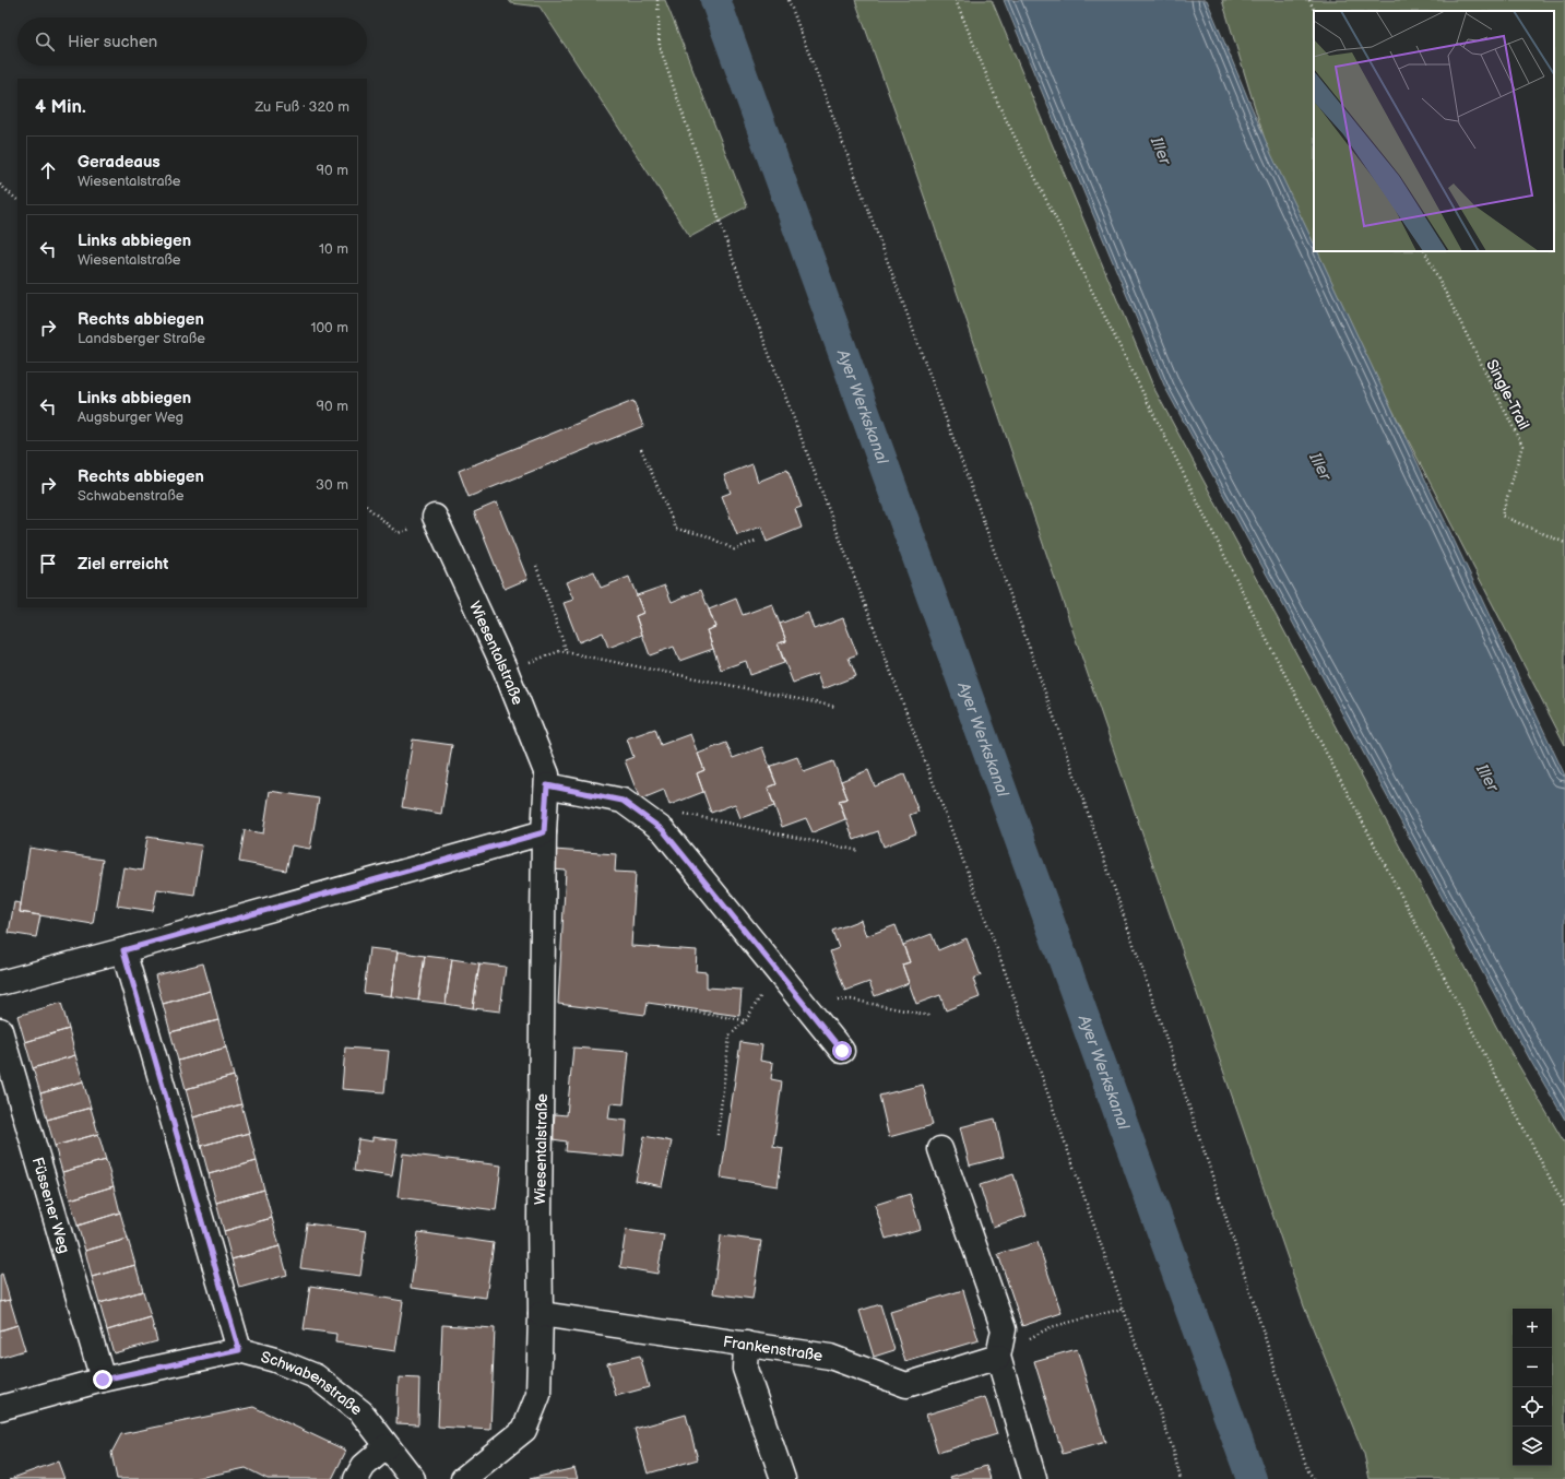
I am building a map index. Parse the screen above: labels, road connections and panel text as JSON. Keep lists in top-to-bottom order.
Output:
{
  "streets": {
    "street": [
      "Wiesentalstraße",
      "Füssener Weg",
      "Frankenstraße",
      "Schwabenstraße"
    ],
    "path": ["Single-Trail"]
  },
  "crossings": [
    ["Wiesentalstraße", "Frankenstraße"],
    ["Füssener Weg", "Schwabenstraße"]
  ],
  "water": ["Iller", "Ayer Werkskanal"],
  "page": {
    "search": "Hier suchen",
    "heading": ["4 Min.", "Zu Fuß · 320 m"],
    "list": [
      ["Geradeaus", "Wiesentalstraße", "90 m"],
      ["Links abbiegen", "Wiesentalstraße", "10 m"],
      ["Rechts abbiegen", "Landsberger Straße", "100 m"],
      ["Links abbiegen", "Augsburger Weg", "90 m"],
      ["Rechts abbiegen", "Schwabenstraße", "30 m"],
      "Ziel erreicht"
    ],
    "map_buttons": ["+", "−"]
  }
}
